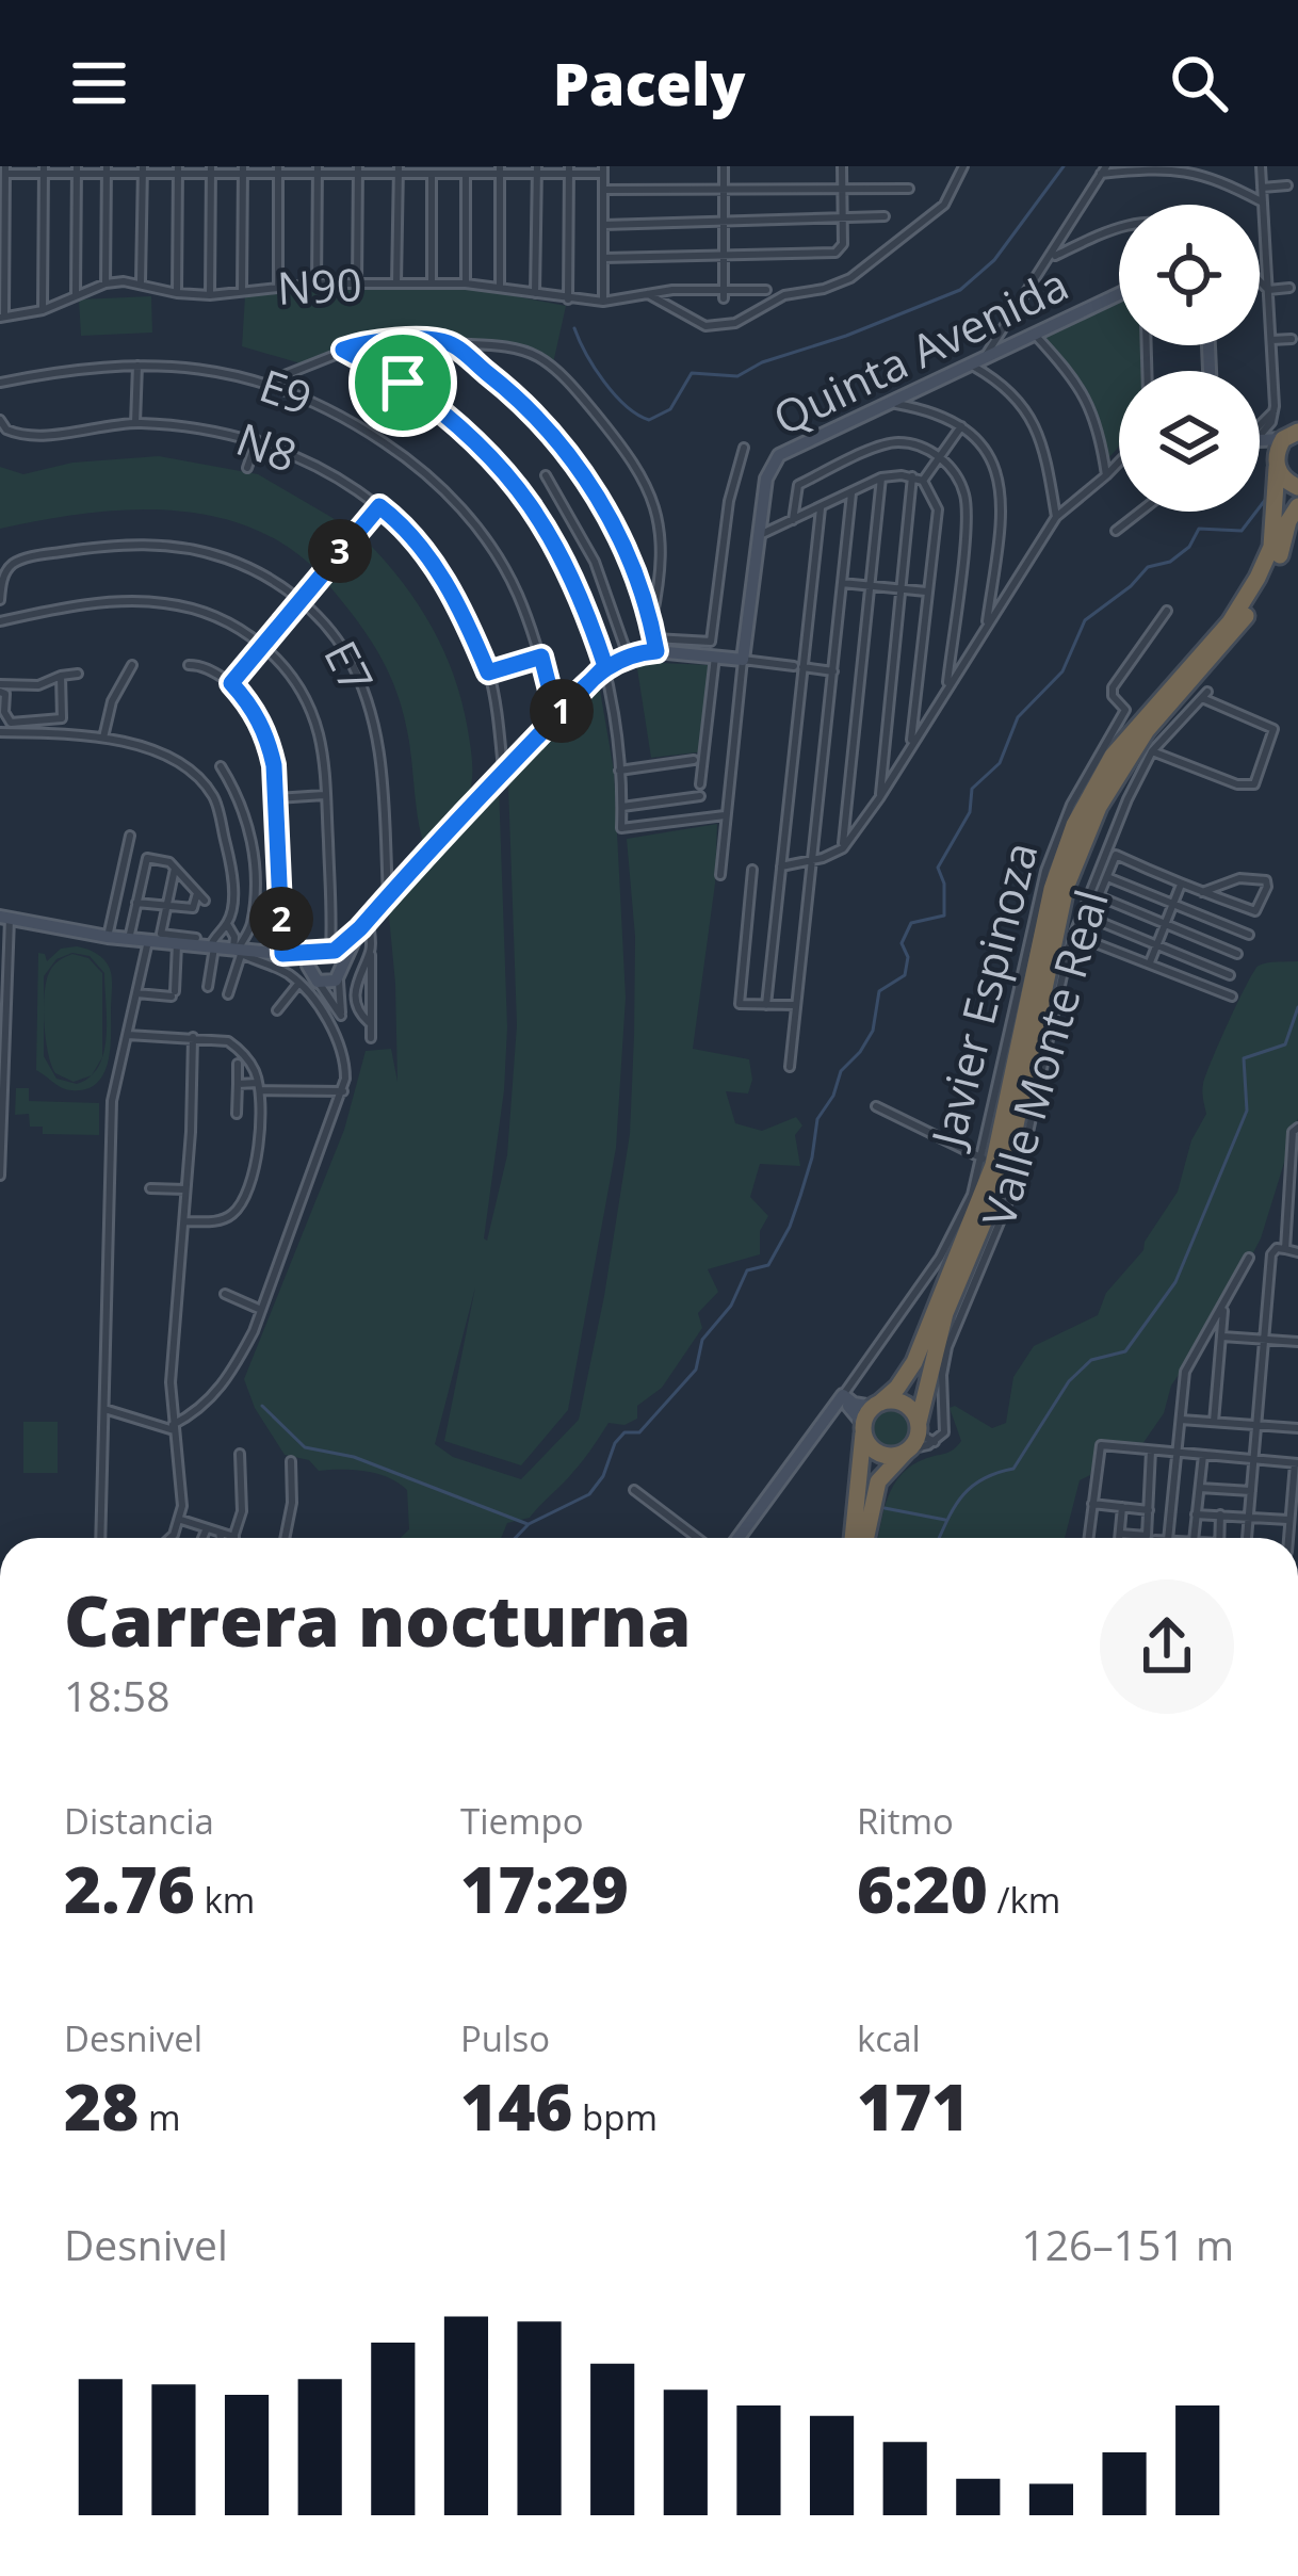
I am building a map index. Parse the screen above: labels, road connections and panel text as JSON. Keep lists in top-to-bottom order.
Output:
{
  "streets": {
    "street": [
      "N90",
      "Quinta Avenida",
      "E9",
      "N8",
      "E7",
      "Javier Espinoza",
      "Valle Monte Real"
    ]
  },
  "page": {
    "header": "Pacely",
    "pins": ["3", "1", "2"],
    "heading": ["Carrera nocturna", "18:58"],
    "stats": [
      ["Distancia", "2.76 km"],
      ["Tiempo", "17:29"],
      ["Ritmo", "6:20 /km"],
      ["Desnivel", "28 m"],
      ["Pulso", "146 bpm"],
      ["kcal", "171"]
    ],
    "chart": ["Desnivel", "126–151 m"]
  }
}
